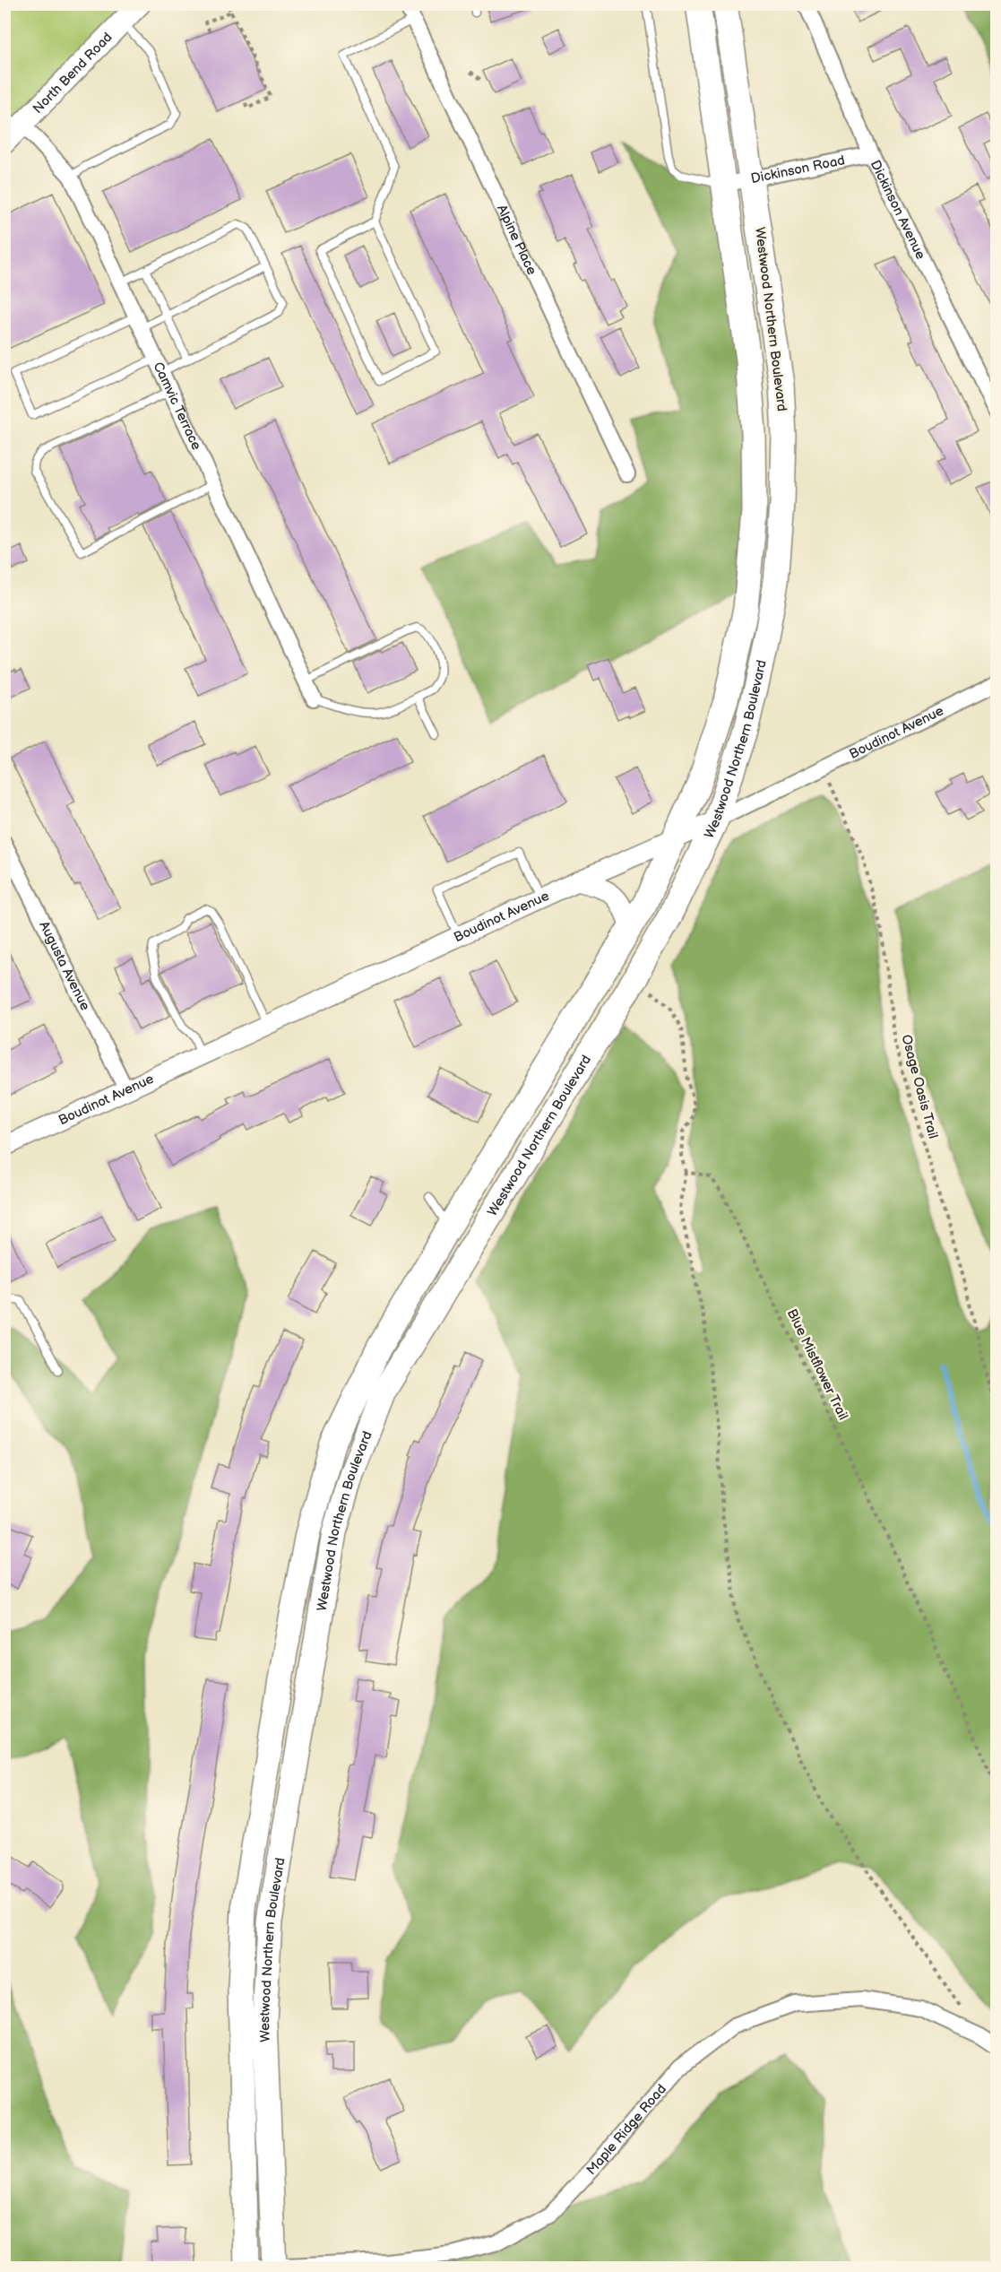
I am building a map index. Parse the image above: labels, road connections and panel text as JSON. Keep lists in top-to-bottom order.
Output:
{
  "streets": {
    "main road": ["North Bend Road", "Westwood Northern Boulevard"],
    "street": [
      "Dickinson Road",
      "Dickinson Avenue",
      "Alpine Place",
      "Camvic Terrace",
      "Boudinot Avenue",
      "Augusta Avenue",
      "Maple Ridge Road"
    ],
    "path": ["Osage Oasis Trail", "Blue Mistflower Trail"]
  },
  "crossings": [
    ["North Bend Road", "Camvic Terrace"],
    ["Dickinson Road", "Dickinson Avenue"],
    ["Dickinson Road", "Westwood Northern Boulevard"],
    ["Westwood Northern Boulevard", "Boudinot Avenue"],
    ["Westwood Northern Boulevard", "Maple Ridge Road"],
    ["Boudinot Avenue", "Augusta Avenue"],
    ["Boudinot Avenue", "Osage Oasis Trail"]
  ]
}
